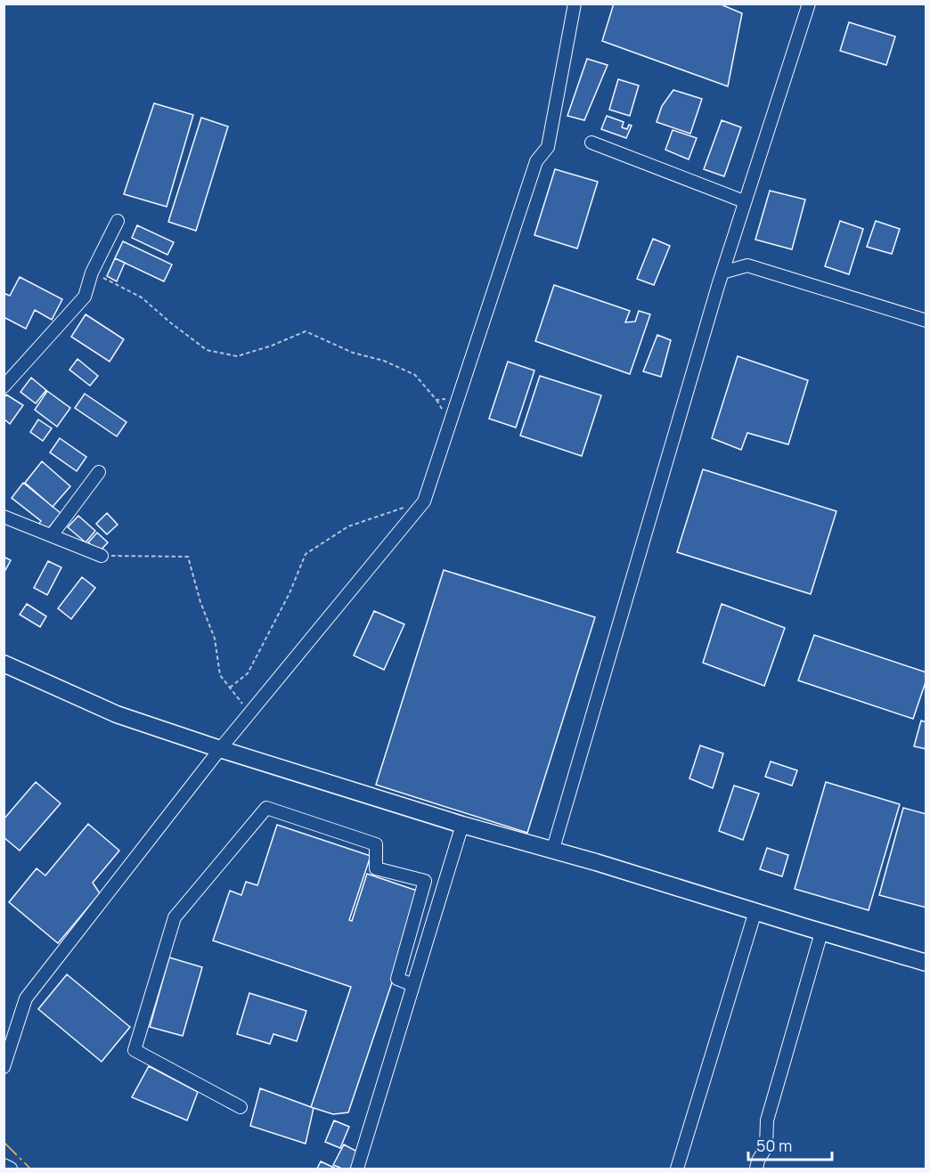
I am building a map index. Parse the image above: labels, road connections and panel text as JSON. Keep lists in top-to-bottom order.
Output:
{
  "scale_bar": "50 m"
}
